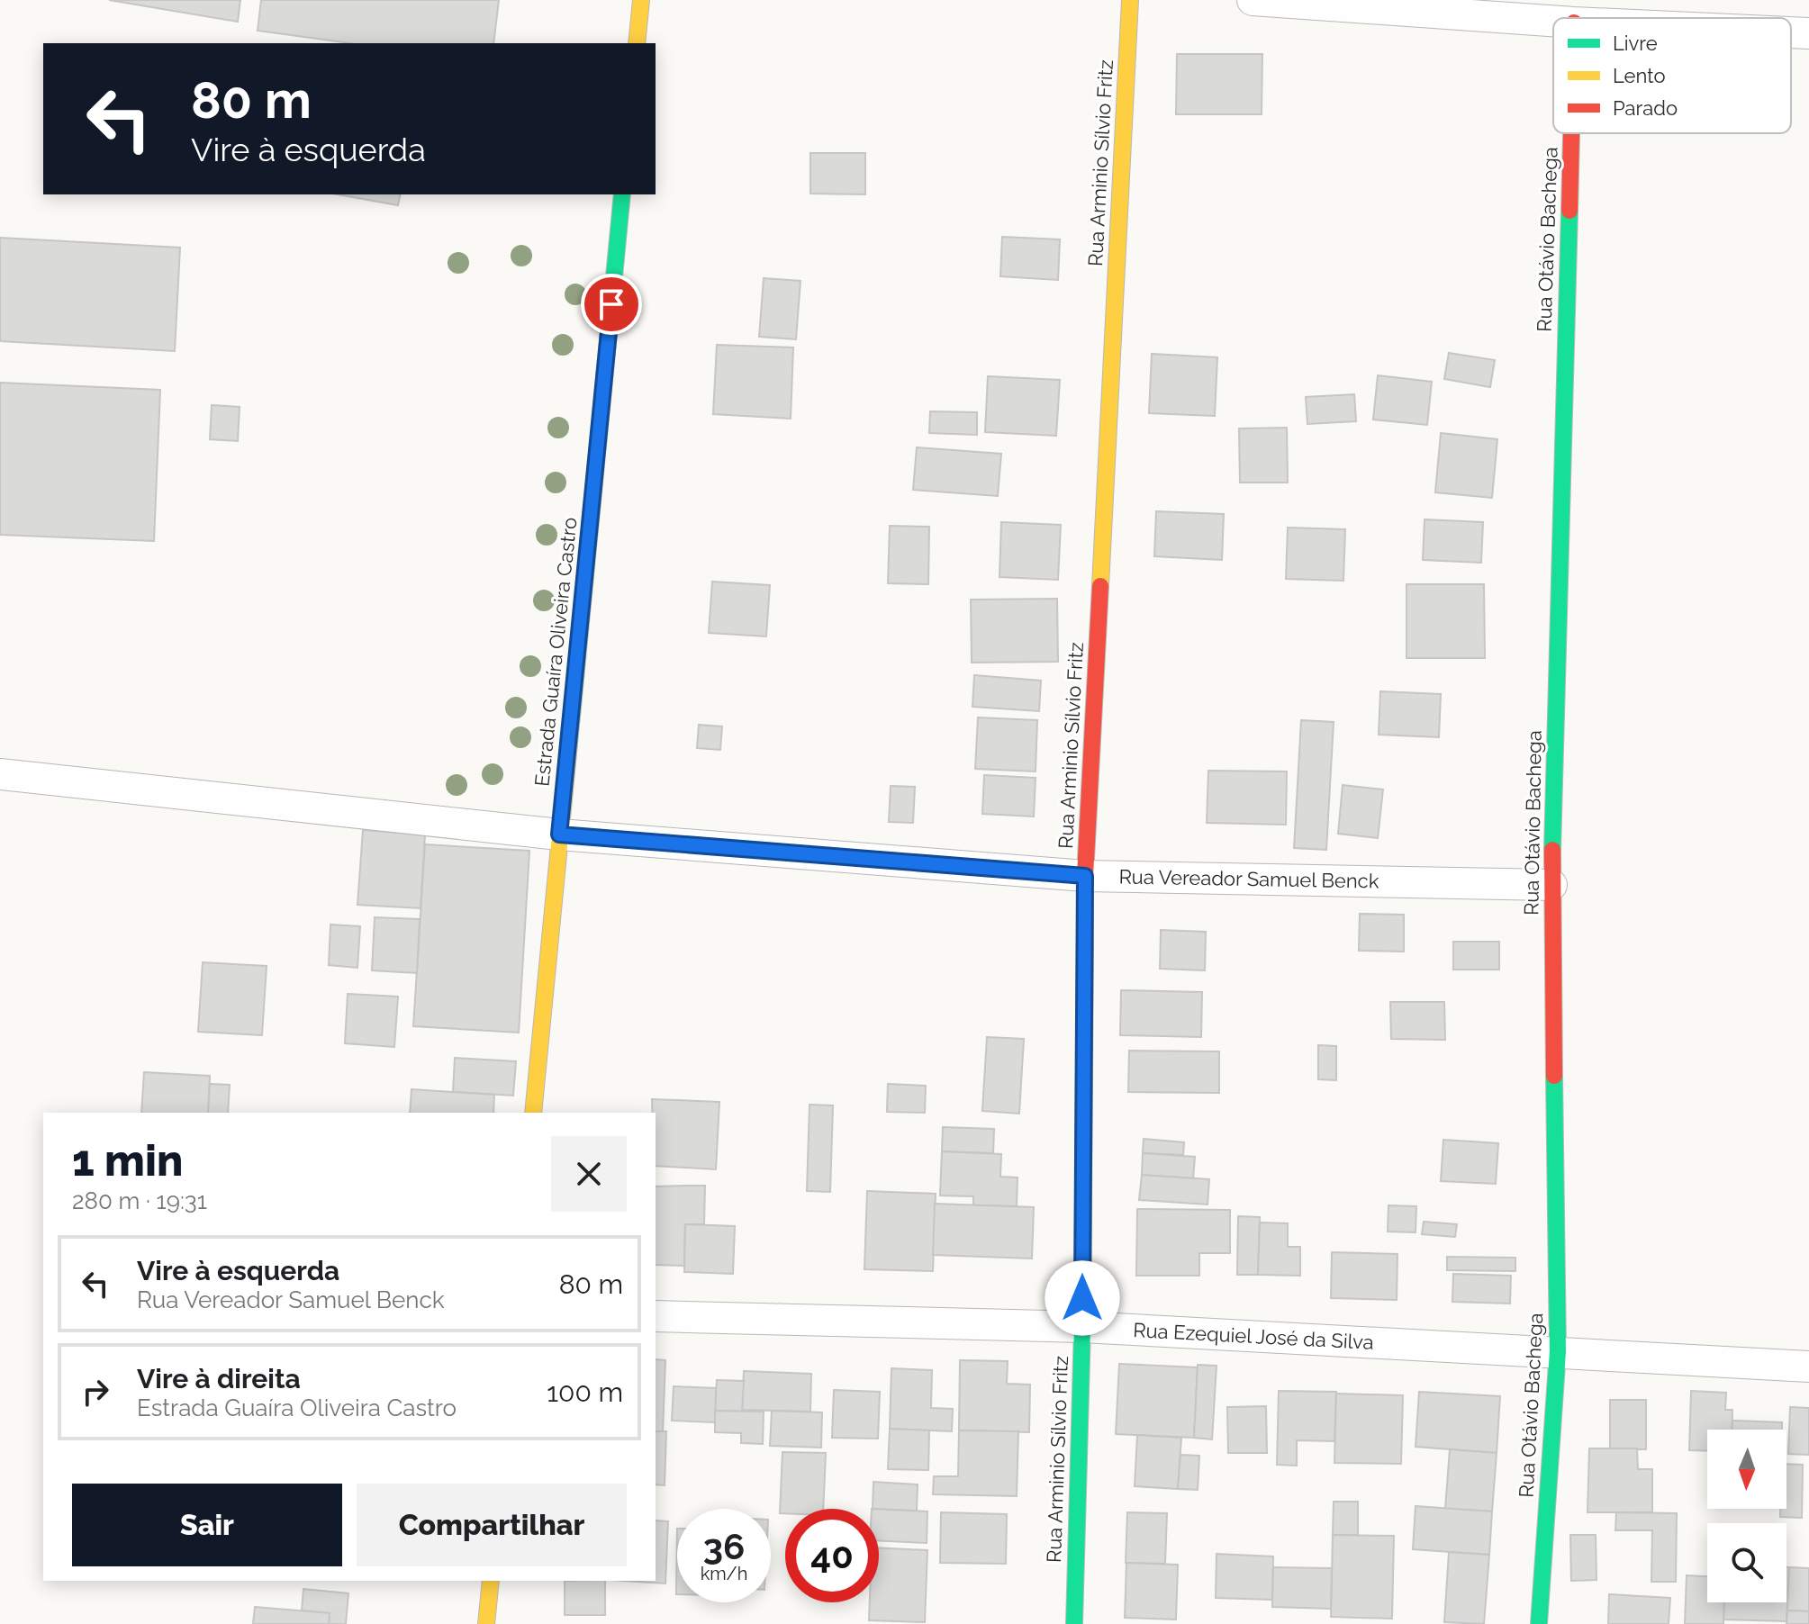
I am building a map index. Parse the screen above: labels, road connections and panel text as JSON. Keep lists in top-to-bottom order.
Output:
{
  "streets": {
    "street": [
      "Rua Arminio Sílvio Fritz",
      "Rua Otávio Bachega",
      "Estrada Guaíra Oliveira Castro",
      "Rua Vereador Samuel Benck",
      "Rua Ezequiel José da Silva"
    ]
  },
  "crossings": [
    ["Rua Arminio Sílvio Fritz", "Rua Vereador Samuel Benck"],
    ["Rua Arminio Sílvio Fritz", "Rua Ezequiel José da Silva"],
    ["Rua Otávio Bachega", "Rua Vereador Samuel Benck"],
    ["Rua Otávio Bachega", "Rua Ezequiel José da Silva"],
    ["Estrada Guaíra Oliveira Castro", "Rua Vereador Samuel Benck"]
  ],
  "legend": ["Livre", "Lento", "Parado"],
  "north": "bottom",
  "page": {
    "turn": ["80 m", "Vire à esquerda"],
    "heading": ["1 min", "280 m · 19:31"],
    "list": [
      {
        "name": "Vire à esquerda",
        "note": "Rua Vereador Samuel Benck",
        "value": "80 m"
      },
      {
        "name": "Vire à direita",
        "note": "Estrada Guaíra Oliveira Castro",
        "value": "100 m"
      }
    ],
    "buttons": ["Sair", "Compartilhar"],
    "speed": "36 km/h",
    "limit": "40"
  }
}
